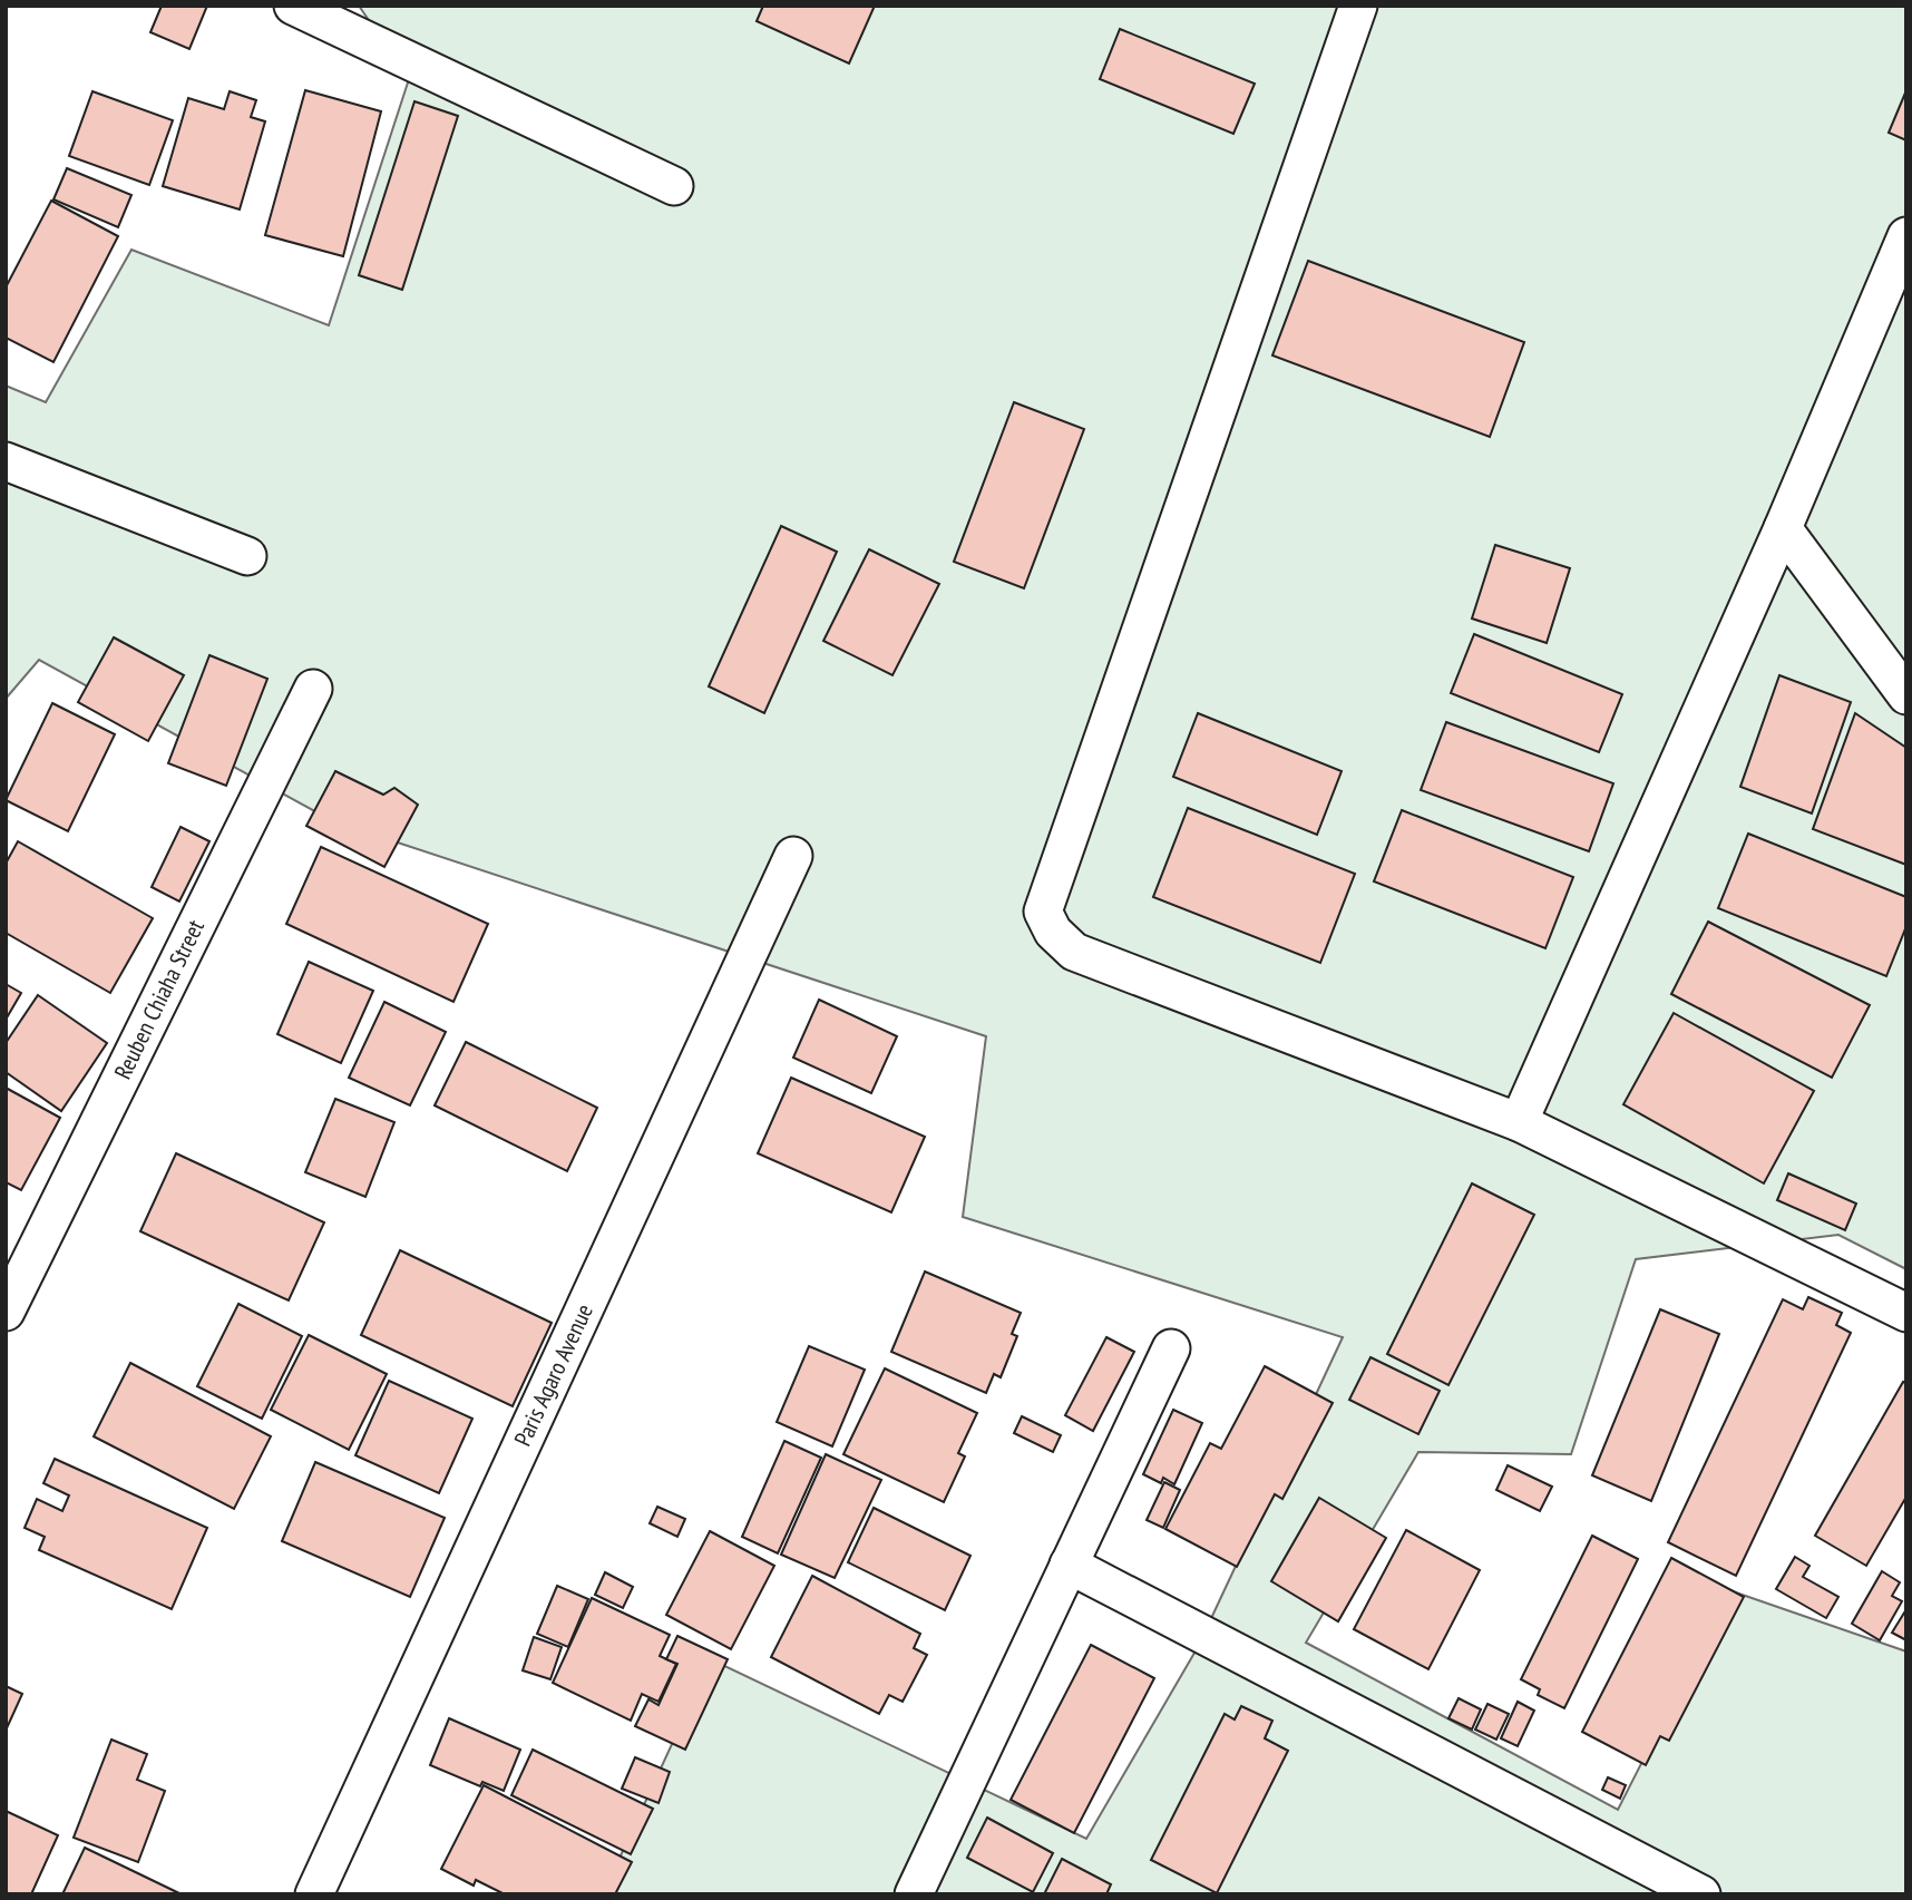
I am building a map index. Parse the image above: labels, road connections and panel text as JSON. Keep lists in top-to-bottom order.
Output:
{
  "streets": {
    "street": ["Reuben Chiaha Street", "Paris Agaro Avenue"]
  }
}
